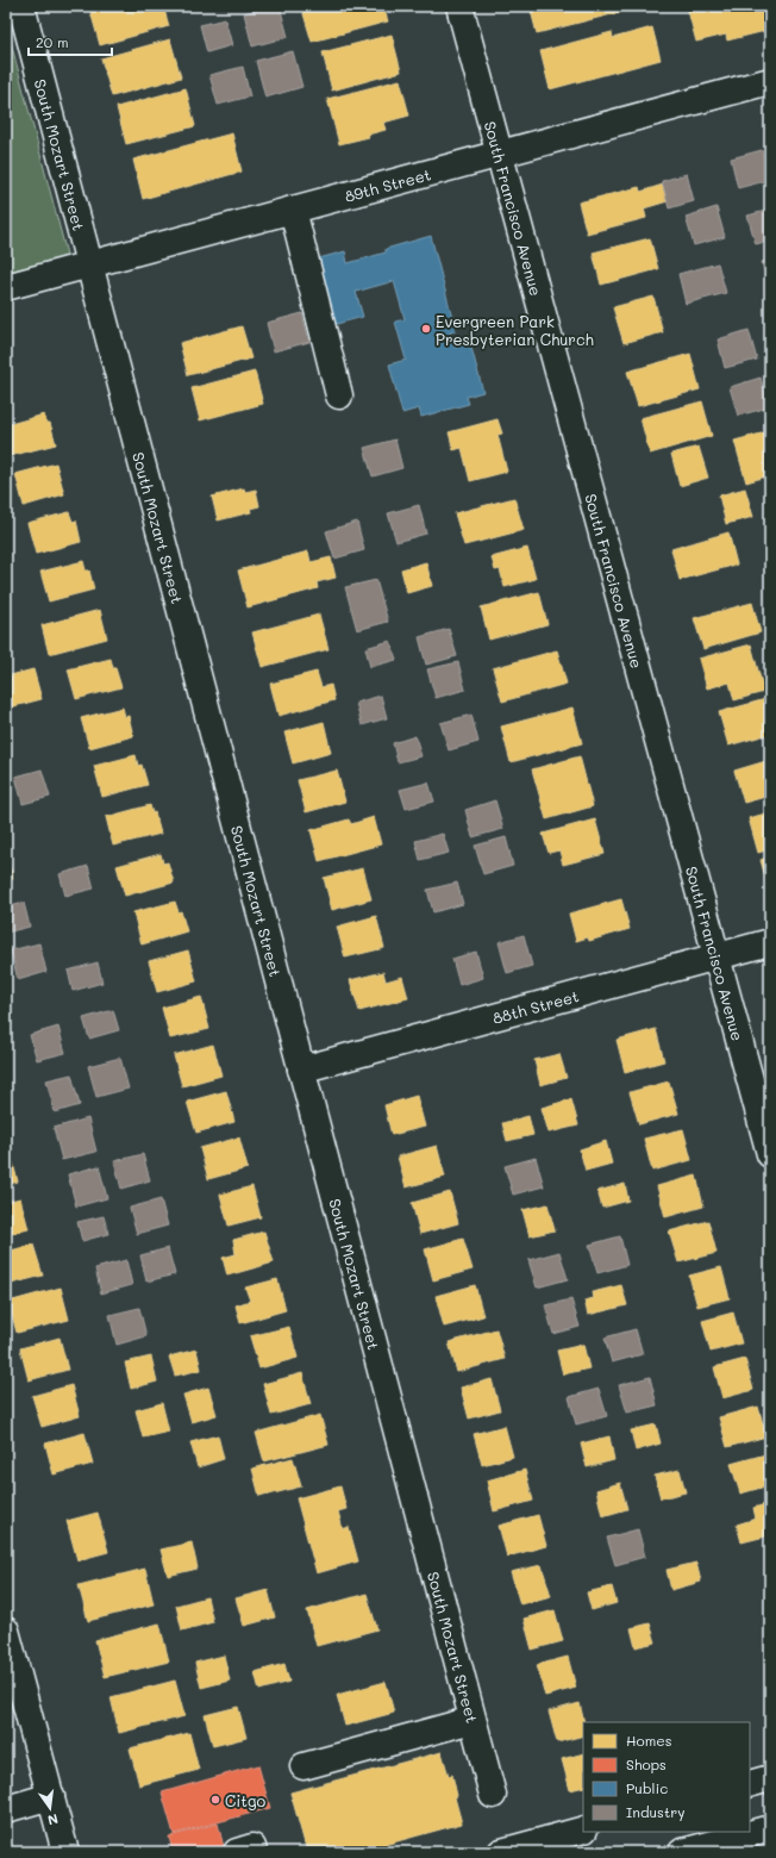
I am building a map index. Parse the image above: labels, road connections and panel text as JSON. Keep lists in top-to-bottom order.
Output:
{
  "streets": {
    "street": [
      "South Mozart Street",
      "89th Street",
      "South Francisco Avenue",
      "88th Street"
    ]
  },
  "crossings": [
    ["South Mozart Street", "89th Street"],
    ["South Mozart Street", "88th Street"],
    ["89th Street", "South Francisco Avenue"],
    ["South Francisco Avenue", "88th Street"]
  ],
  "places": ["Evergreen Park Presbyterian Church", "Citgo"],
  "legend": [
    "Homes",
    "Shops",
    "Public",
    "Industry"
  ],
  "scale_bar": "20 m",
  "north": "bottom"
}
